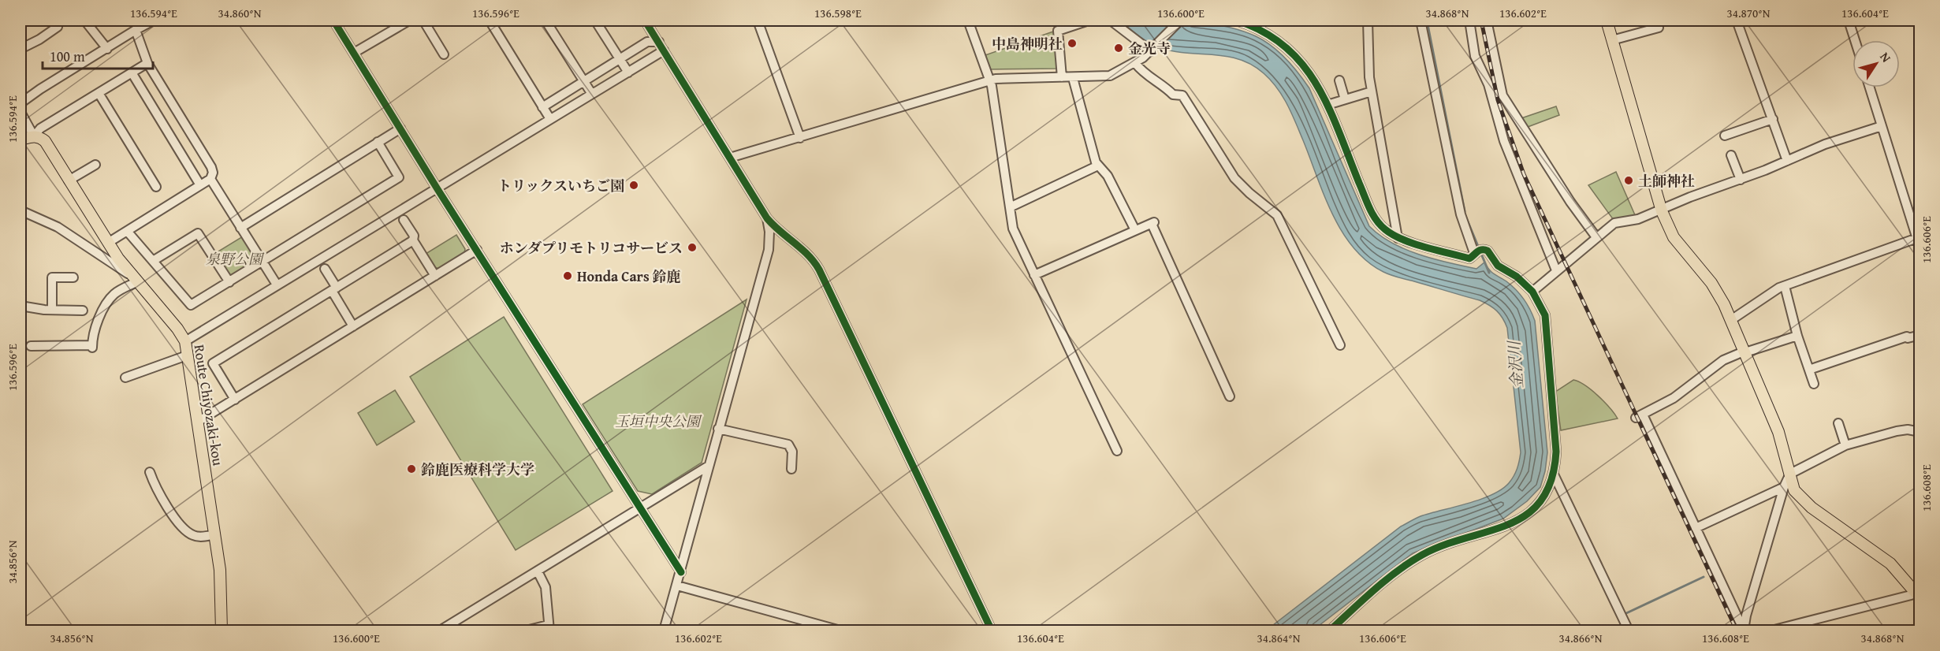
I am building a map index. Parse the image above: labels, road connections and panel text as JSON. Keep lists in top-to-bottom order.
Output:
{
  "streets": {
    "main road": ["Route Chiyozaki-kou"]
  },
  "water": ["金沢川"],
  "parks": ["泉野公園", "玉垣中央公園"],
  "places": [
    "中島神明社",
    "金光寺",
    "土師神社",
    "トリックスいちご園",
    "ホンダプリモトリコサービス",
    "Honda Cars 鈴鹿",
    "鈴鹿医療科学大学"
  ],
  "scale_bar": "100 m",
  "north": "top right",
  "coordinates": [
    "136.594°E",
    "34.860°N",
    "136.596°E",
    "136.598°E",
    "136.600°E",
    "34.868°N",
    "136.602°E",
    "34.870°N",
    "136.604°E",
    "136.606°E",
    "136.608°E",
    "34.856°N",
    "34.864°N",
    "34.866°N"
  ]
}
